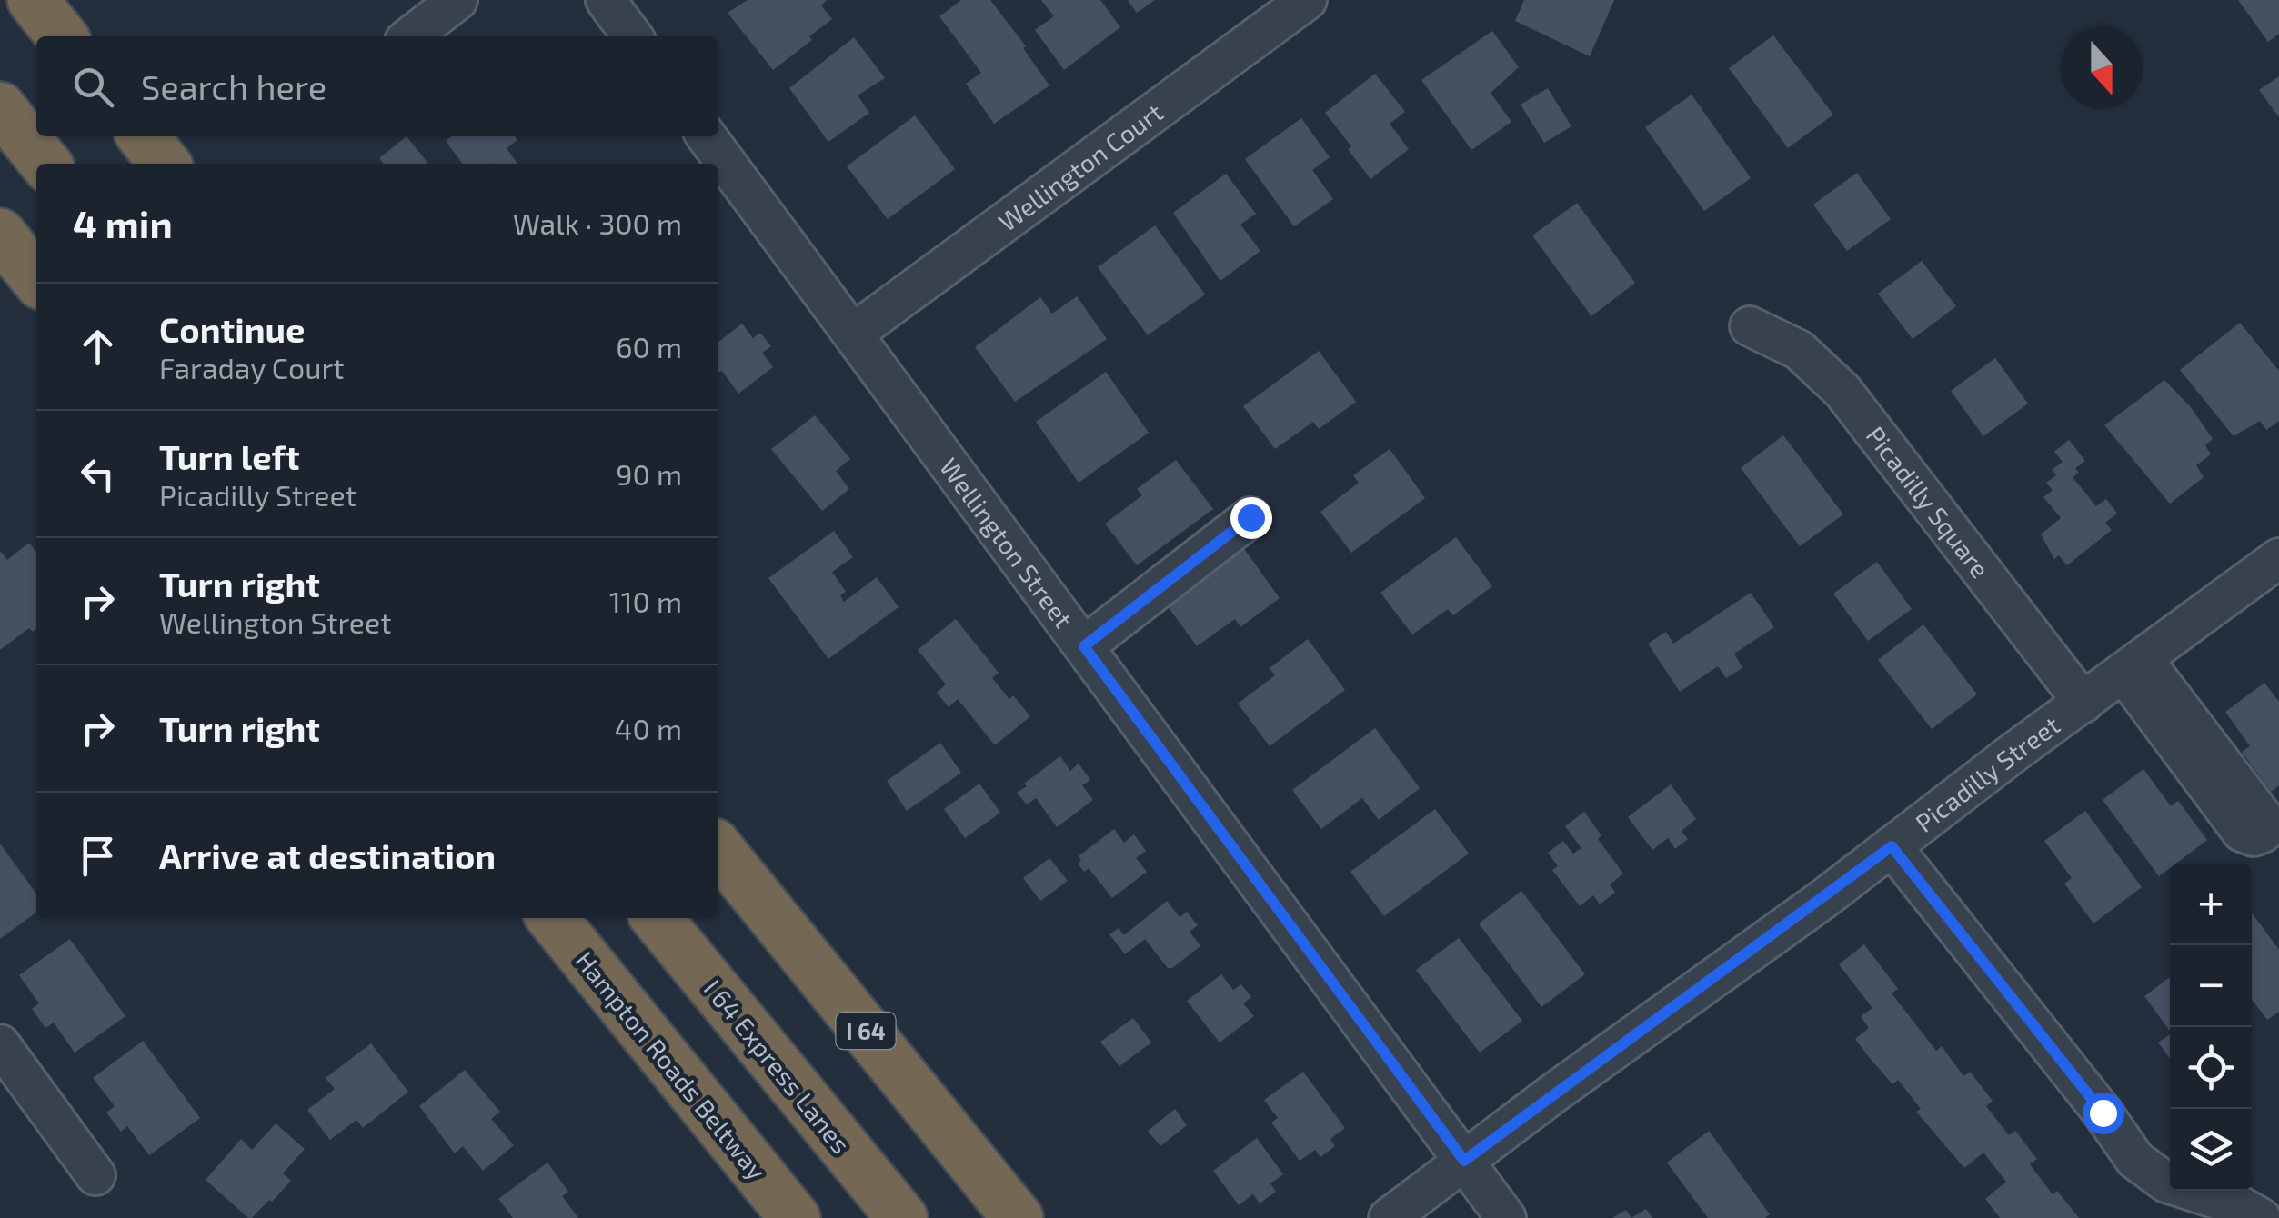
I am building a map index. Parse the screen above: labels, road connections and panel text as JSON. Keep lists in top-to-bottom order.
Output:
{
  "streets": {
    "highway": ["I 64", "Hampton Roads Beltway", "I 64 Express Lanes"],
    "street": [
      "Wellington Court",
      "Picadilly Square",
      "Wellington Street",
      "Picadilly Street"
    ]
  },
  "crossings": [
    ["Wellington Court", "Wellington Street"],
    ["Picadilly Square", "Picadilly Street"],
    ["Wellington Street", "Picadilly Street"]
  ],
  "north": "bottom",
  "page": {
    "search": "Search here",
    "heading": ["4 min", "Walk · 300 m"],
    "list": [
      ["Continue", "Faraday Court", "60 m"],
      ["Turn left", "Picadilly Street", "90 m"],
      ["Turn right", "Wellington Street", "110 m"],
      ["Turn right", "40 m"],
      "Arrive at destination"
    ],
    "map_buttons": ["+", "−"]
  }
}
